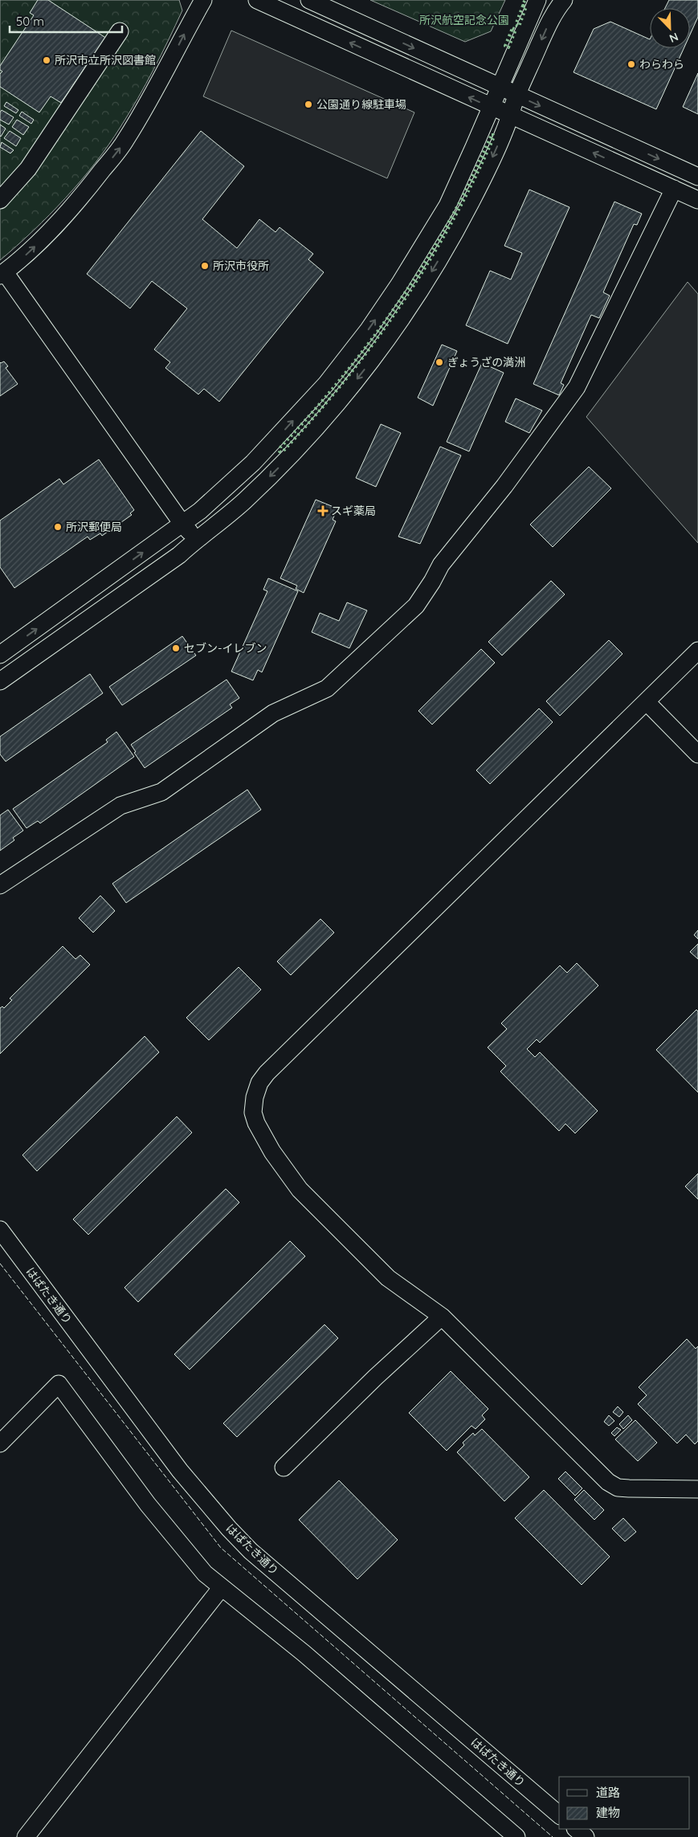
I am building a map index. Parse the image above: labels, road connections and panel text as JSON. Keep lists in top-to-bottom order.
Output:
{
  "streets": {
    "street": ["はばたき通り"]
  },
  "parks": ["所沢航空記念公園"],
  "places": {
    "other": [
      "所沢市立所沢図書館",
      "わらわら",
      "公園通り線駐車場",
      "所沢市役所",
      "ぎょうざの満洲",
      "所沢郵便局",
      "セブン-イレブン"
    ],
    "health": ["スギ薬局"]
  },
  "legend": ["道路", "建物"],
  "scale_bar": "50 m",
  "north": "bottom right"
}
